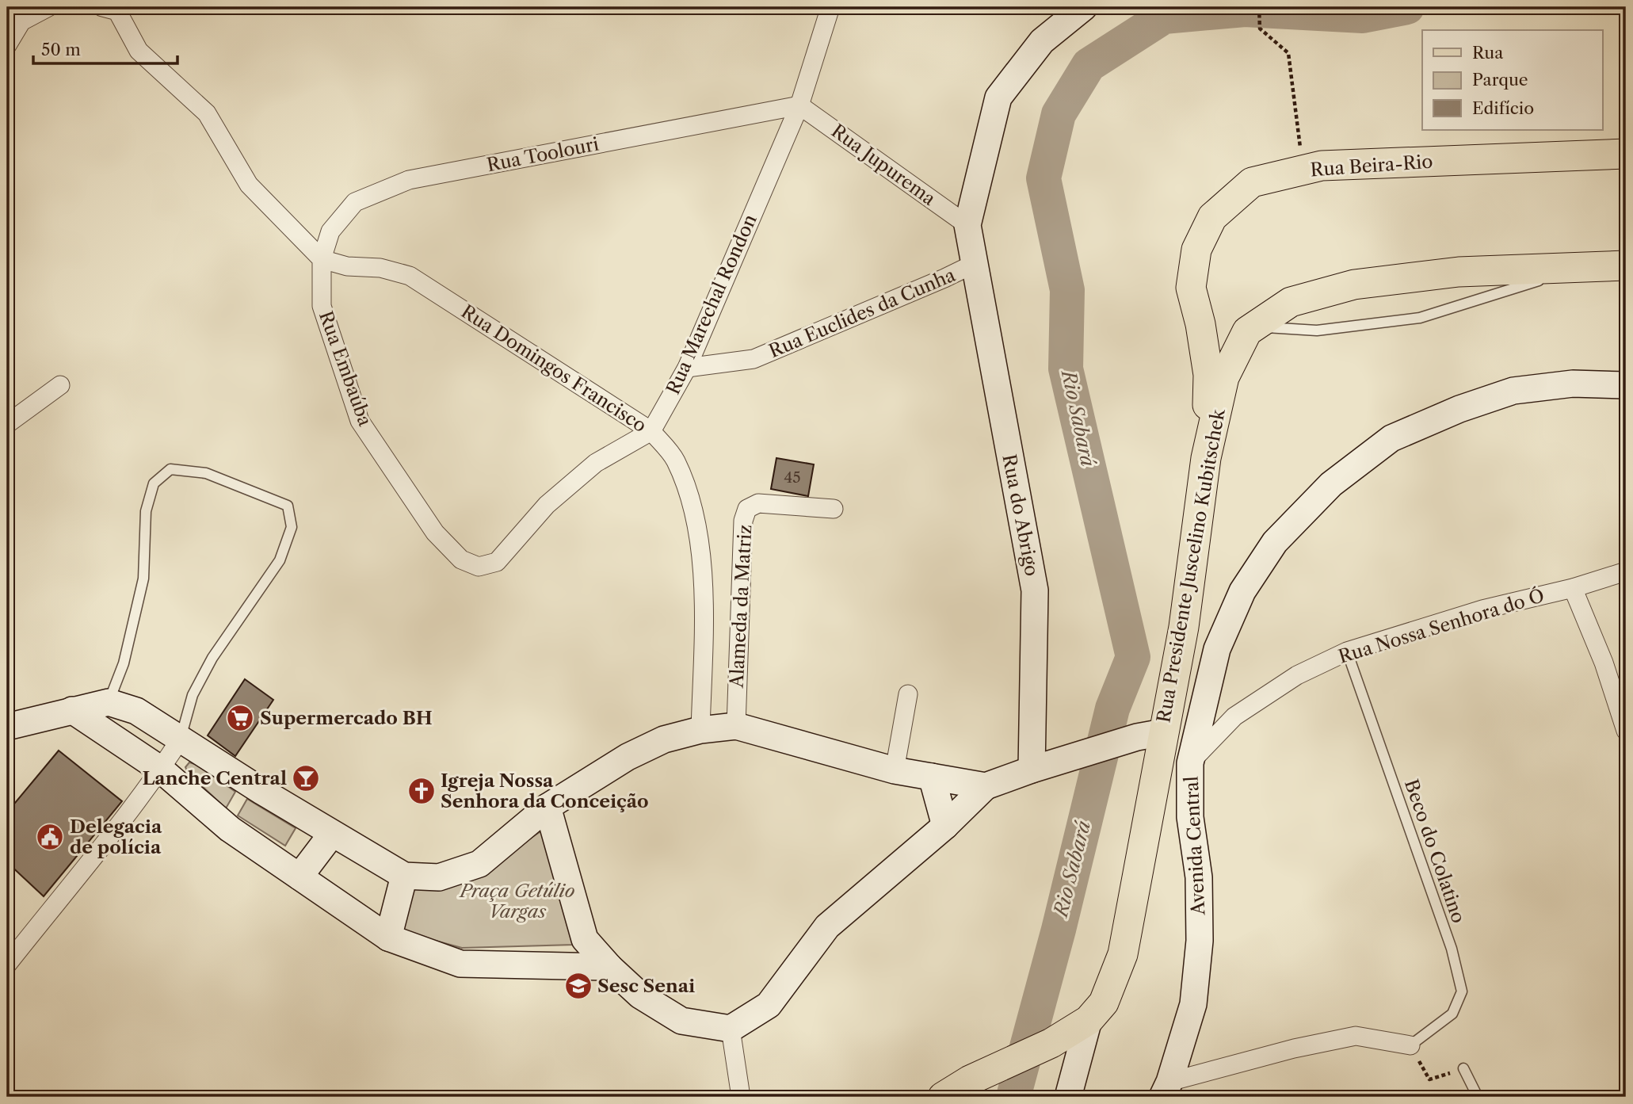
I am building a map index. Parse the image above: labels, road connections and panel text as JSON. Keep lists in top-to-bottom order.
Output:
{
  "streets": {
    "main road": [
      "Rua Beira-Rio",
      "Rua Euclides da Cunha",
      "Rua do Abrigo",
      "Rua Presidente Juscelino Kubitschek",
      "Avenida Central"
    ],
    "street": [
      "Rua Toolouri",
      "Rua Jupurema",
      "Rua Marechal Rondon",
      "Rua Embaúba",
      "Rua Domingos Francisco",
      "Alameda da Matriz",
      "Rua Nossa Senhora do Ó"
    ],
    "lane": ["Beco do Colatino"]
  },
  "crossings": [
    ["Rua Toolouri", "Rua Jupurema"],
    ["Rua Toolouri", "Rua Marechal Rondon"],
    ["Rua Toolouri", "Rua Embaúba"],
    ["Rua Toolouri", "Rua Domingos Francisco"],
    ["Rua Jupurema", "Rua Marechal Rondon"],
    ["Rua Jupurema", "Rua Euclides da Cunha"],
    ["Rua Beira-Rio", "Rua Presidente Juscelino Kubitschek"],
    ["Rua Marechal Rondon", "Rua Euclides da Cunha"],
    ["Rua Marechal Rondon", "Rua Embaúba"],
    ["Rua Marechal Rondon", "Rua Domingos Francisco"],
    ["Rua Euclides da Cunha", "Rua do Abrigo"],
    ["Rua Embaúba", "Rua Domingos Francisco"],
    ["Rua Nossa Senhora do Ó", "Avenida Central"],
    ["Rua Nossa Senhora do Ó", "Beco do Colatino"]
  ],
  "water": ["Rio Sabará"],
  "parks": ["Praça Getúlio Vargas"],
  "places": {
    "supermarket": ["Supermercado BH"],
    "bar": ["Lanche Central"],
    "church": ["Igreja Nossa Senhora da Conceição"],
    "public building": ["Delegacia de polícia"],
    "school or university": ["Sesc Senai"]
  },
  "house_numbers": ["45"],
  "legend": ["Rua", "Parque", "Edifício"],
  "scale_bar": "50 m"
}
